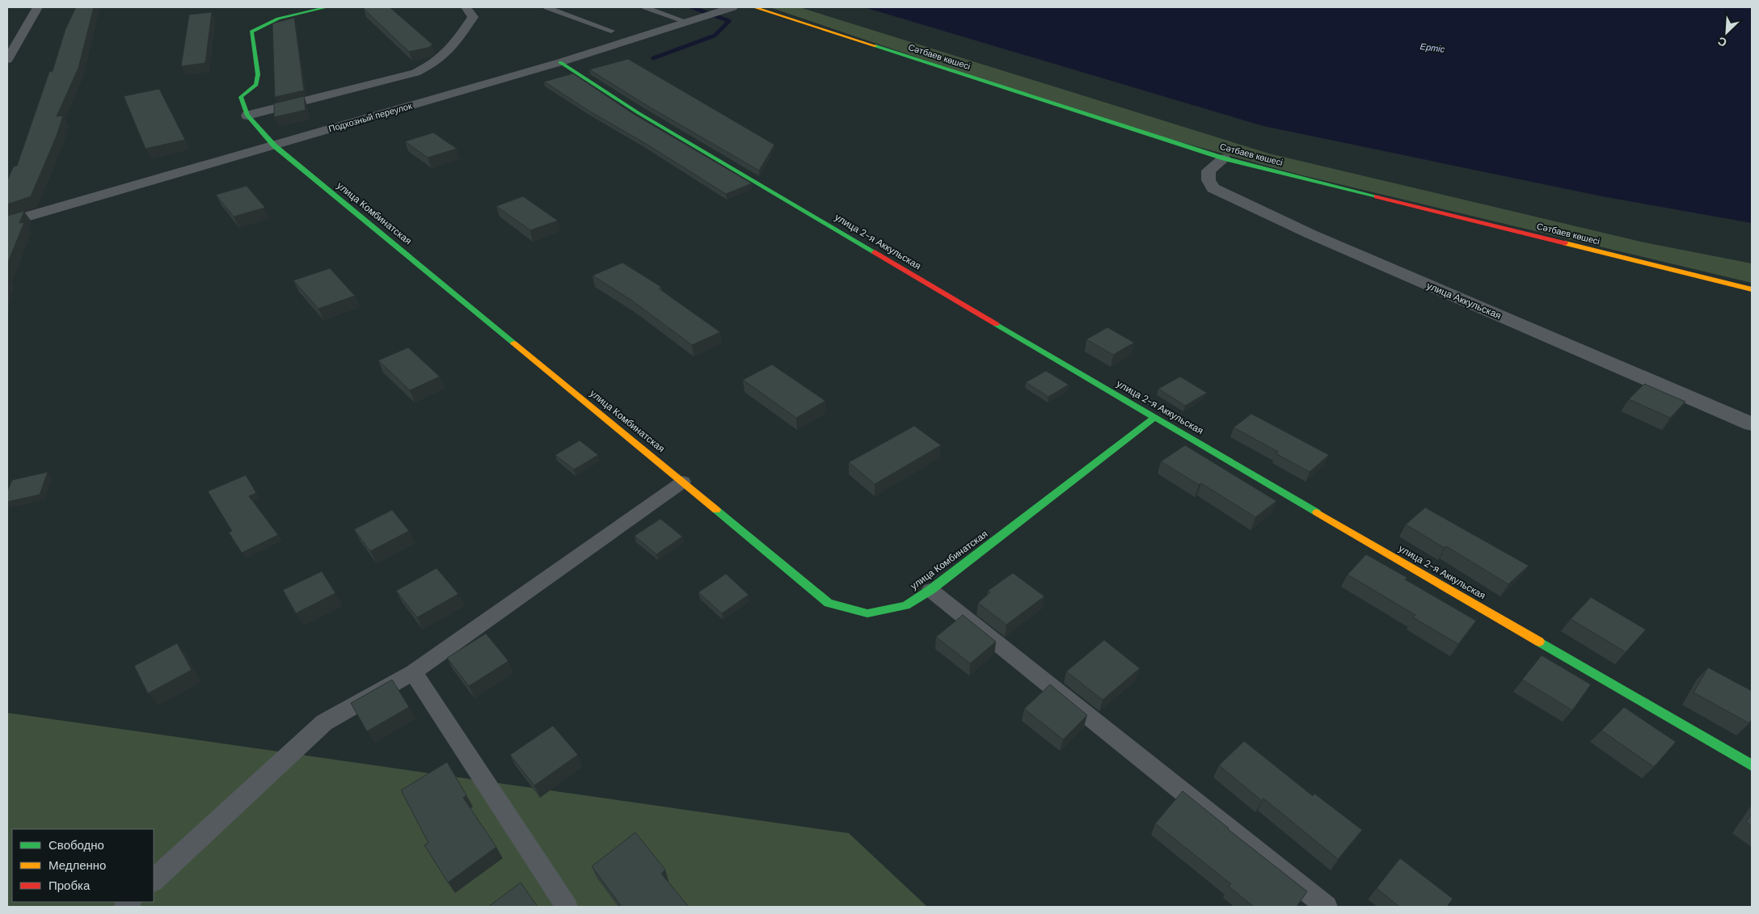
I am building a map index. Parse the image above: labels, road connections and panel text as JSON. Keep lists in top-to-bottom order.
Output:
{
  "streets": {
    "street": [
      "Сәтбаев көшесі",
      "Подхозный переулок",
      "улица Комбинатская",
      "улица 2-я Аккульская",
      "улица Аккульская"
    ]
  },
  "crossings": [
    ["Сәтбаев көшесі", "улица Аккульская"],
    ["Подхозный переулок", "улица Комбинатская"],
    ["Подхозный переулок", "улица 2-я Аккульская"],
    ["улица Комбинатская", "улица 2-я Аккульская"]
  ],
  "water": ["Ертіс"],
  "legend": ["Свободно", "Медленно", "Пробка"],
  "north": "bottom left"
}
